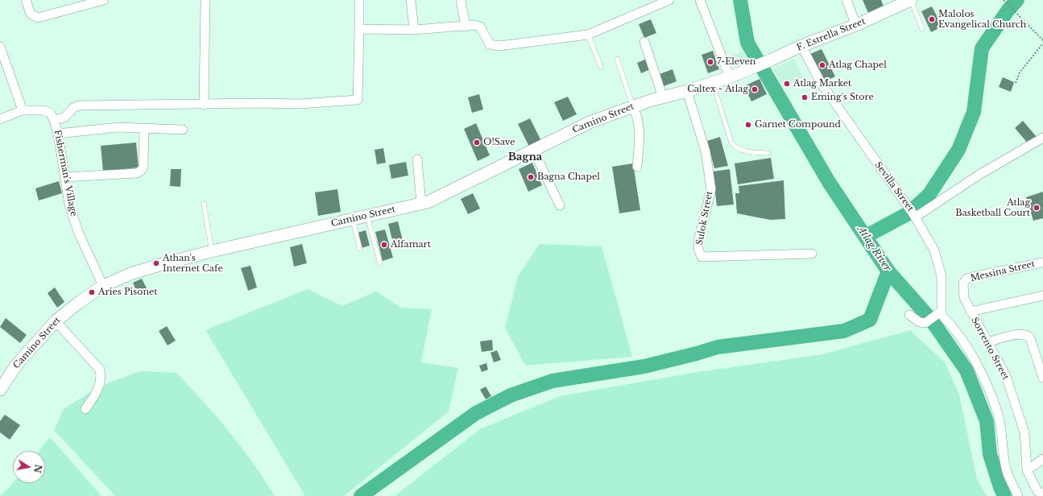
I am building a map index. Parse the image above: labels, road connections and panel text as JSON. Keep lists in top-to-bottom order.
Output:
{
  "streets": {
    "main road": ["F. Estrella Street", "Camino Street"],
    "street": [
      "Fisherman's Village",
      "Sevilla Street",
      "Sulok Street",
      "Messina Street",
      "Sorrento Street"
    ]
  },
  "crossings": [
    ["F. Estrella Street", "Camino Street"],
    ["F. Estrella Street", "Sevilla Street"],
    ["Camino Street", "Fisherman's Village"],
    ["Camino Street", "Sulok Street"],
    ["Messina Street", "Sorrento Street"]
  ],
  "districts": ["Bagna"],
  "water": ["Atlag River"],
  "places": [
    "Malolos Evangelical Church",
    "7-Eleven",
    "Atlag Chapel",
    "Atlag Market",
    "Caltex - Atlag",
    "Eming's Store",
    "Garnet Compound",
    "O!Save",
    "Bagna Chapel",
    "Atlag Basketball Court",
    "Alfamart",
    "Athan's Internet Cafe",
    "Aries Pisonet"
  ],
  "north": "right"
}
